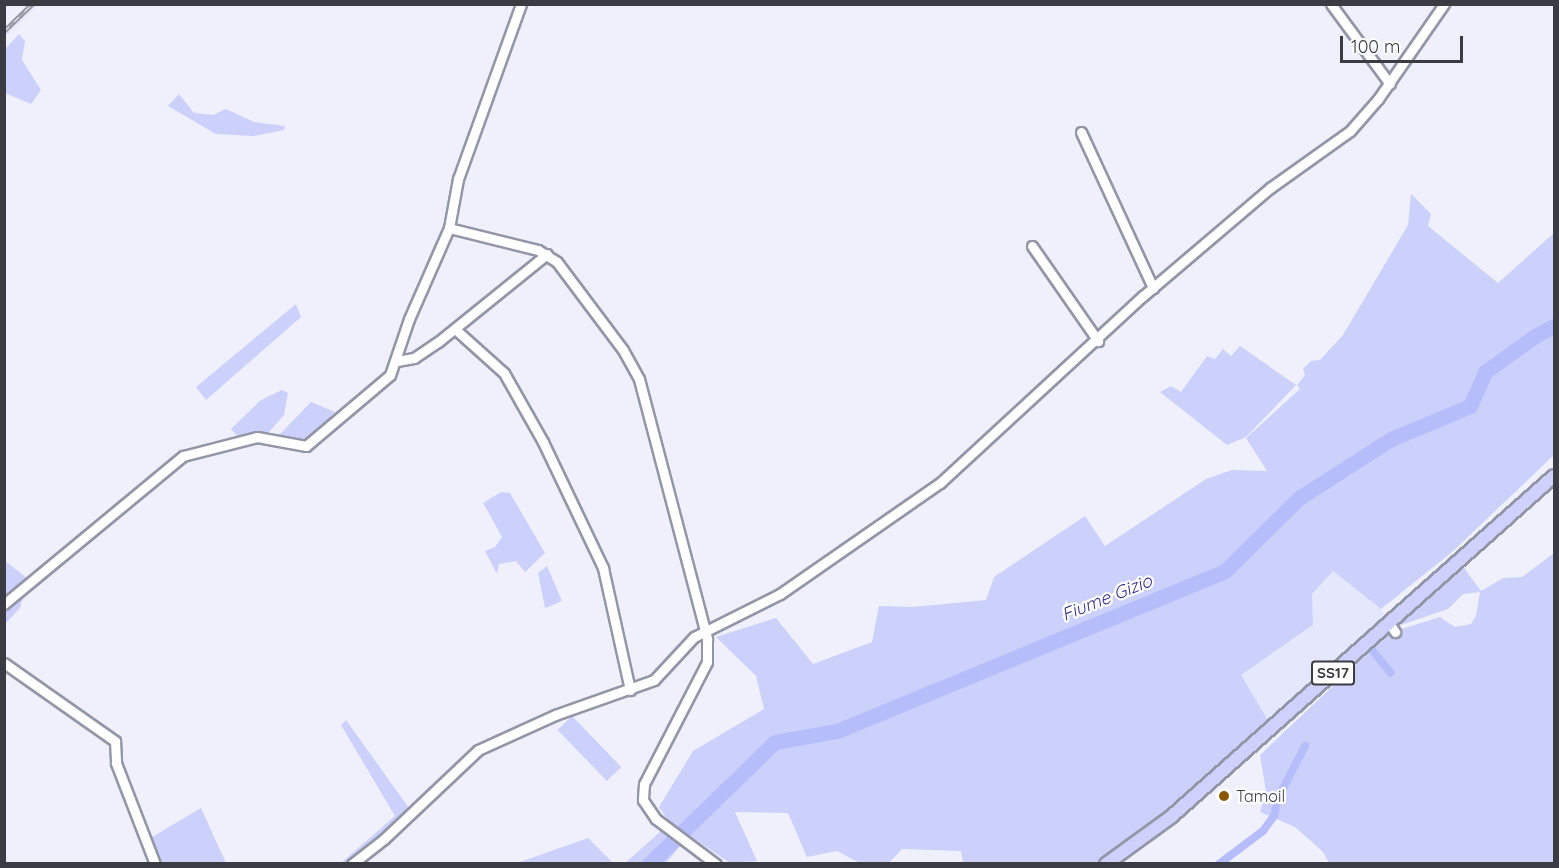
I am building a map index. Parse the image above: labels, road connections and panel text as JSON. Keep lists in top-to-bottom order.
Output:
{
  "streets": {
    "main road": ["SS17"]
  },
  "water": ["Fiume Gizio"],
  "places": ["Tamoil"],
  "scale_bar": "100 m"
}
